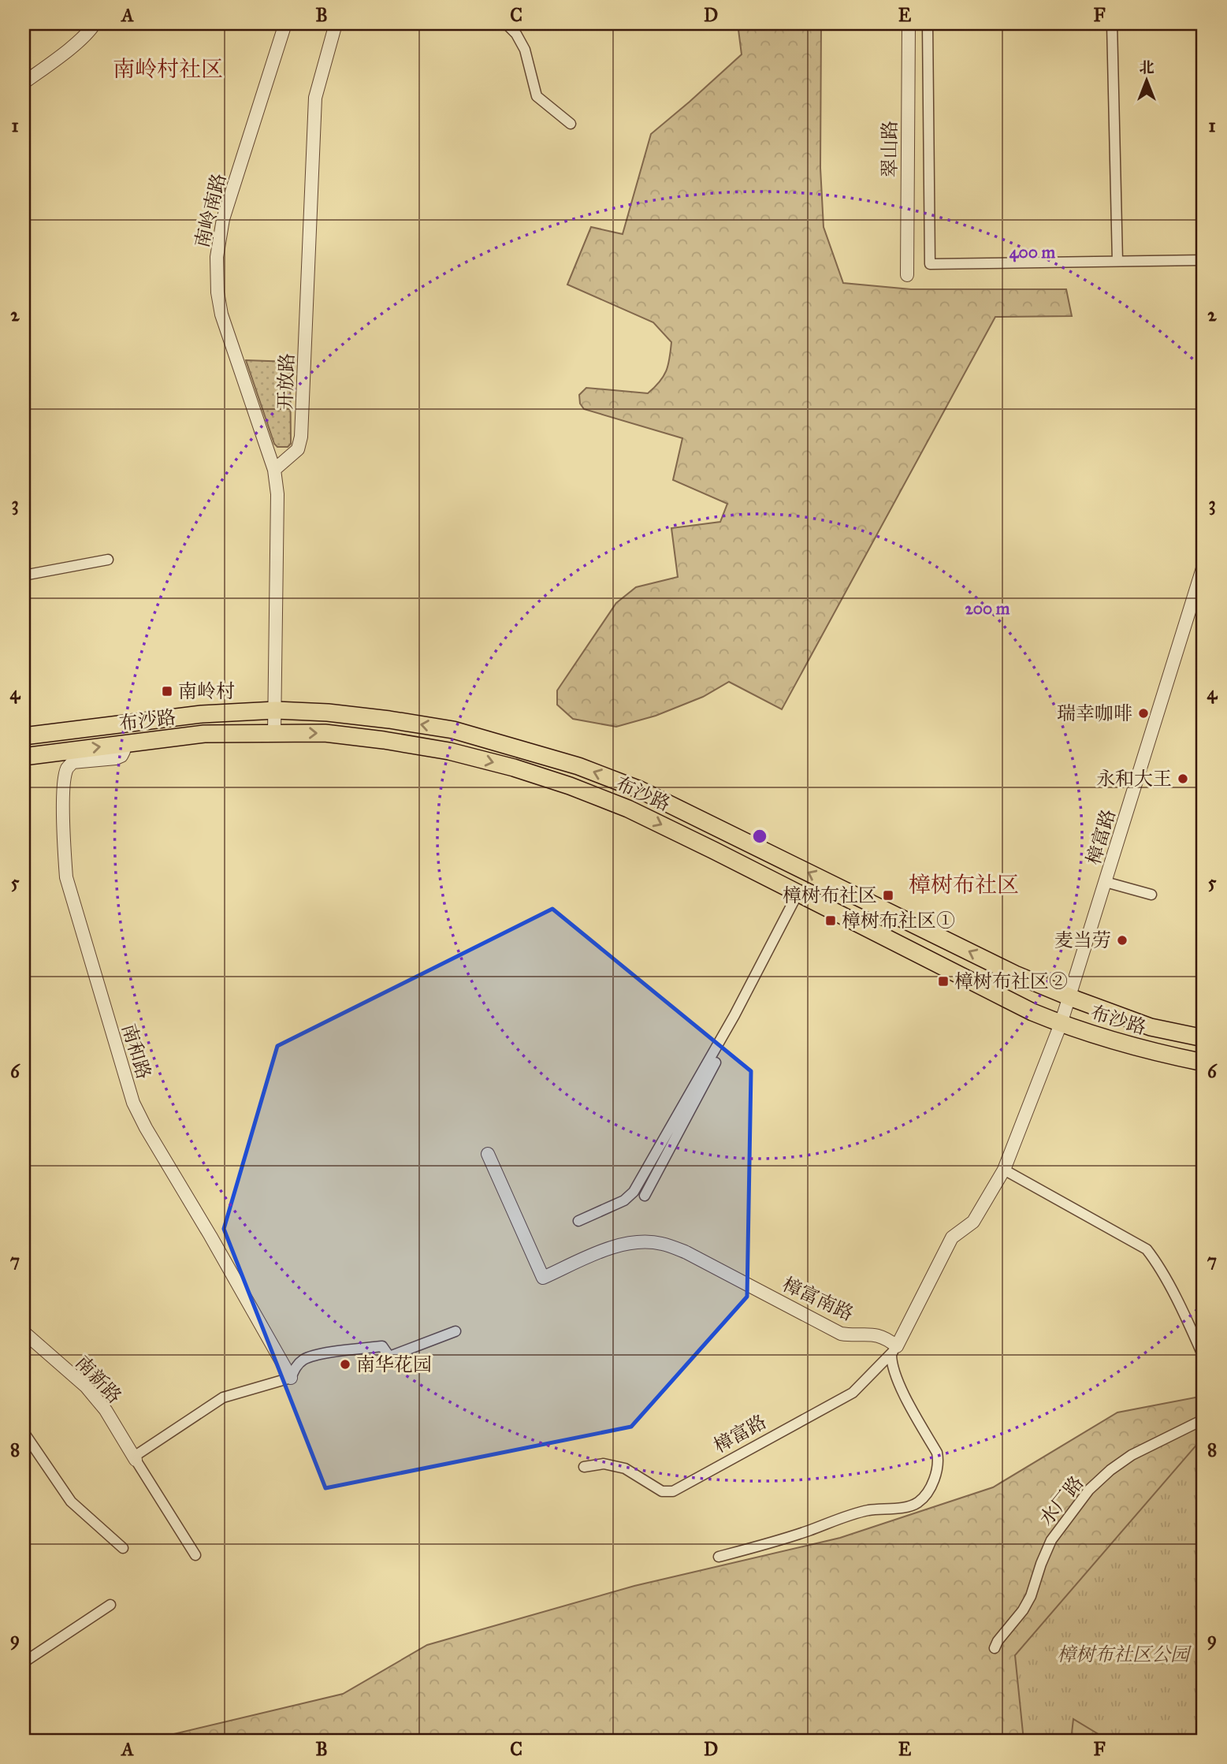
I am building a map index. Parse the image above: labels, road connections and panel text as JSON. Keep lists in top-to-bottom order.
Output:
{
  "streets": {
    "main road": ["布沙路"],
    "street": [
      "翠山路",
      "南岭南路",
      "开放路",
      "樟富路",
      "南和路",
      "樟富南路",
      "南新路",
      "水厂路"
    ]
  },
  "crossings": [
    ["南岭南路", "开放路"],
    ["布沙路", "樟富路"],
    ["布沙路", "南和路"],
    ["樟富路", "樟富南路"]
  ],
  "districts": ["南岭村社区", "樟树布社区"],
  "parks": ["樟树布社区公园"],
  "places": {
    "transit": [
      "南岭村",
      "樟树布社区",
      "樟树布社区①",
      "樟树布社区②"
    ],
    "other": [
      "瑞幸咖啡",
      "永和大王",
      "麦当劳",
      "南华花园"
    ]
  },
  "north": "top",
  "grid": {
    "columns": [
      "A",
      "B",
      "C",
      "D",
      "E",
      "F"
    ],
    "rows": [
      "1",
      "2",
      "3",
      "4",
      "5",
      "6",
      "7",
      "8",
      "9"
    ]
  },
  "rings": ["400 m", "200 m"]
}
